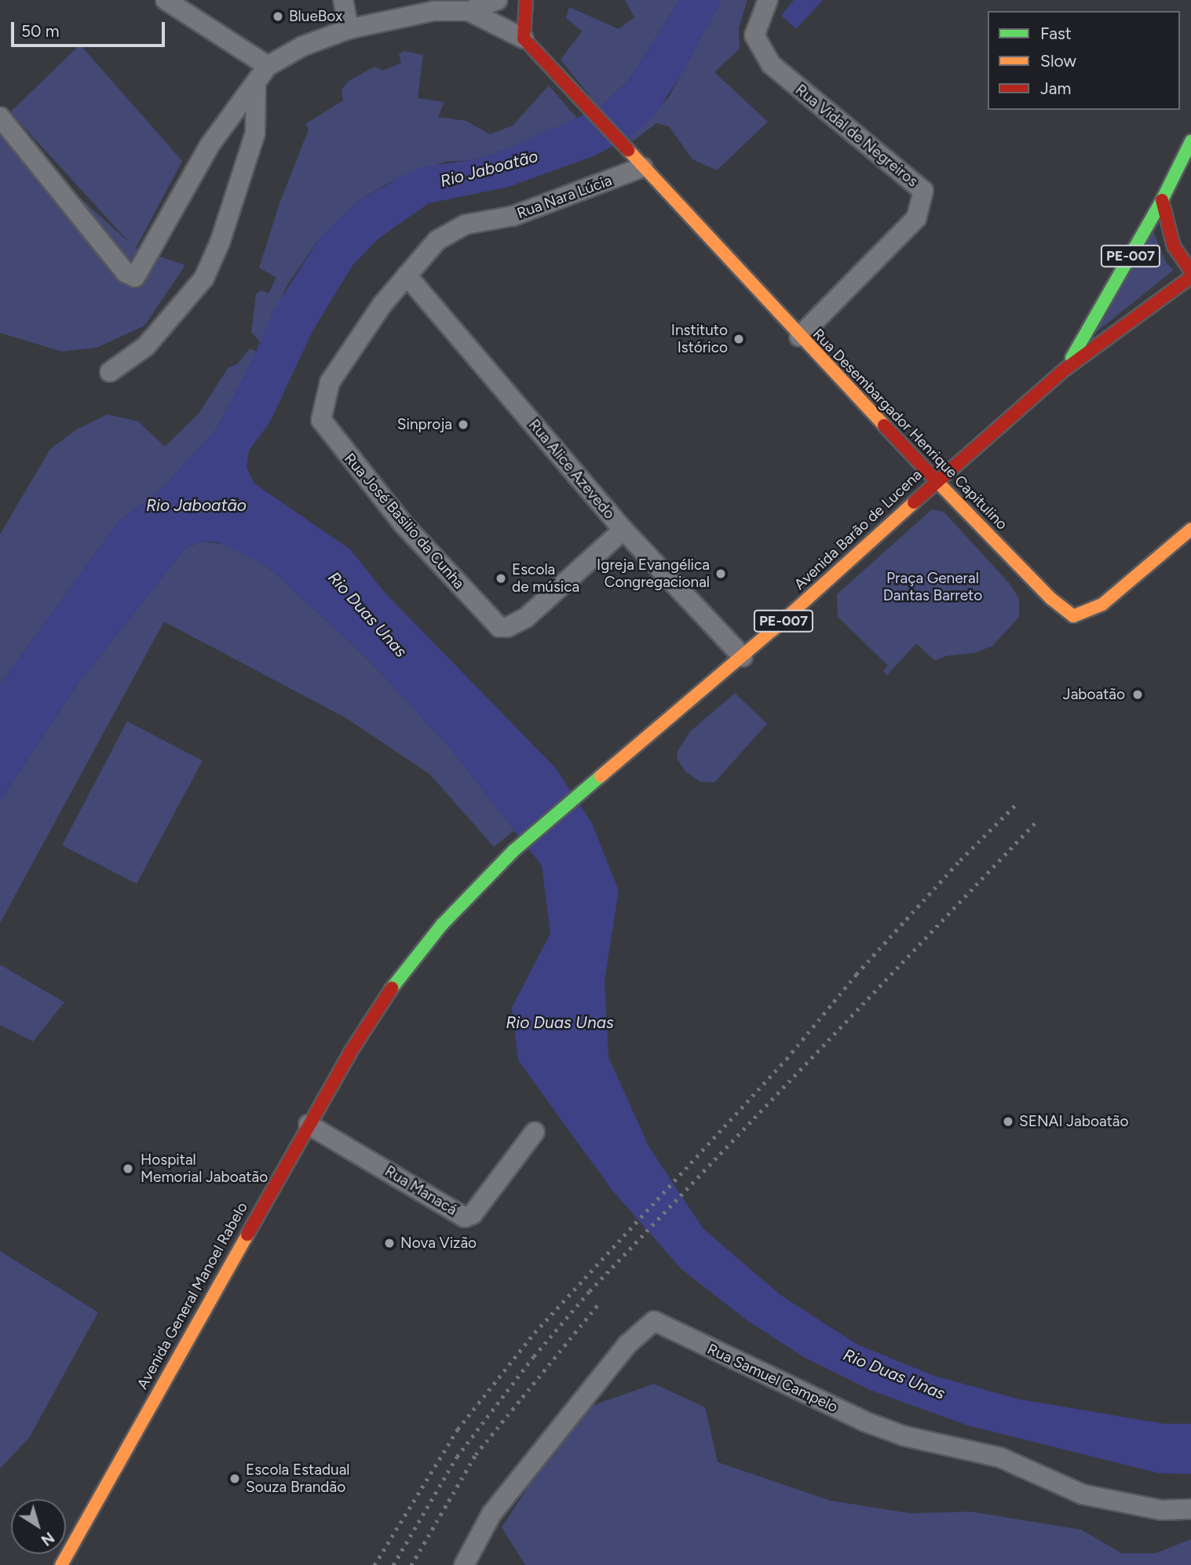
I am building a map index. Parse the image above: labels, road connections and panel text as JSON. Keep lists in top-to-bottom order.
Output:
{
  "streets": {
    "main road": [
      "PE-007",
      "Rua Desembargador Henrique Capitulino",
      "Avenida Barão de Lucena",
      "Avenida General Manoel Rabelo"
    ],
    "street": [
      "Rua Vidal de Negreiros",
      "Rua Nara Lúcia",
      "Rua Alice Azevedo",
      "Rua José Basilio da Cunha",
      "Rua Manacá",
      "Rua Samuel Campelo"
    ]
  },
  "crossings": [
    ["Rua Vidal de Negreiros", "Rua Desembargador Henrique Capitulino"],
    ["Rua Nara Lúcia", "Rua Desembargador Henrique Capitulino"],
    ["Rua Nara Lúcia", "Rua Alice Azevedo"],
    ["Rua Nara Lúcia", "Rua José Basilio da Cunha"],
    ["Rua Desembargador Henrique Capitulino", "Avenida Barão de Lucena"],
    ["Rua Alice Azevedo", "Rua José Basilio da Cunha"],
    ["Rua Alice Azevedo", "Avenida Barão de Lucena"],
    ["Avenida Barão de Lucena", "Avenida General Manoel Rabelo"],
    ["Rua Manacá", "Avenida General Manoel Rabelo"]
  ],
  "water": ["Rio Jaboatão", "Rio Duas Unas"],
  "parks": ["Praça General Dantas Barreto"],
  "places": [
    "BlueBox",
    "Instituto Istórico",
    "Sinproja",
    "Igreja Evangélica Congregacional",
    "Escola de música",
    "Jaboatão",
    "SENAI Jaboatão",
    "Hospital Memorial Jaboatão",
    "Nova Vizão",
    "Escola Estadual Souza Brandão"
  ],
  "legend": ["Fast", "Slow", "Jam"],
  "scale_bar": "50 m",
  "north": "bottom right"
}
